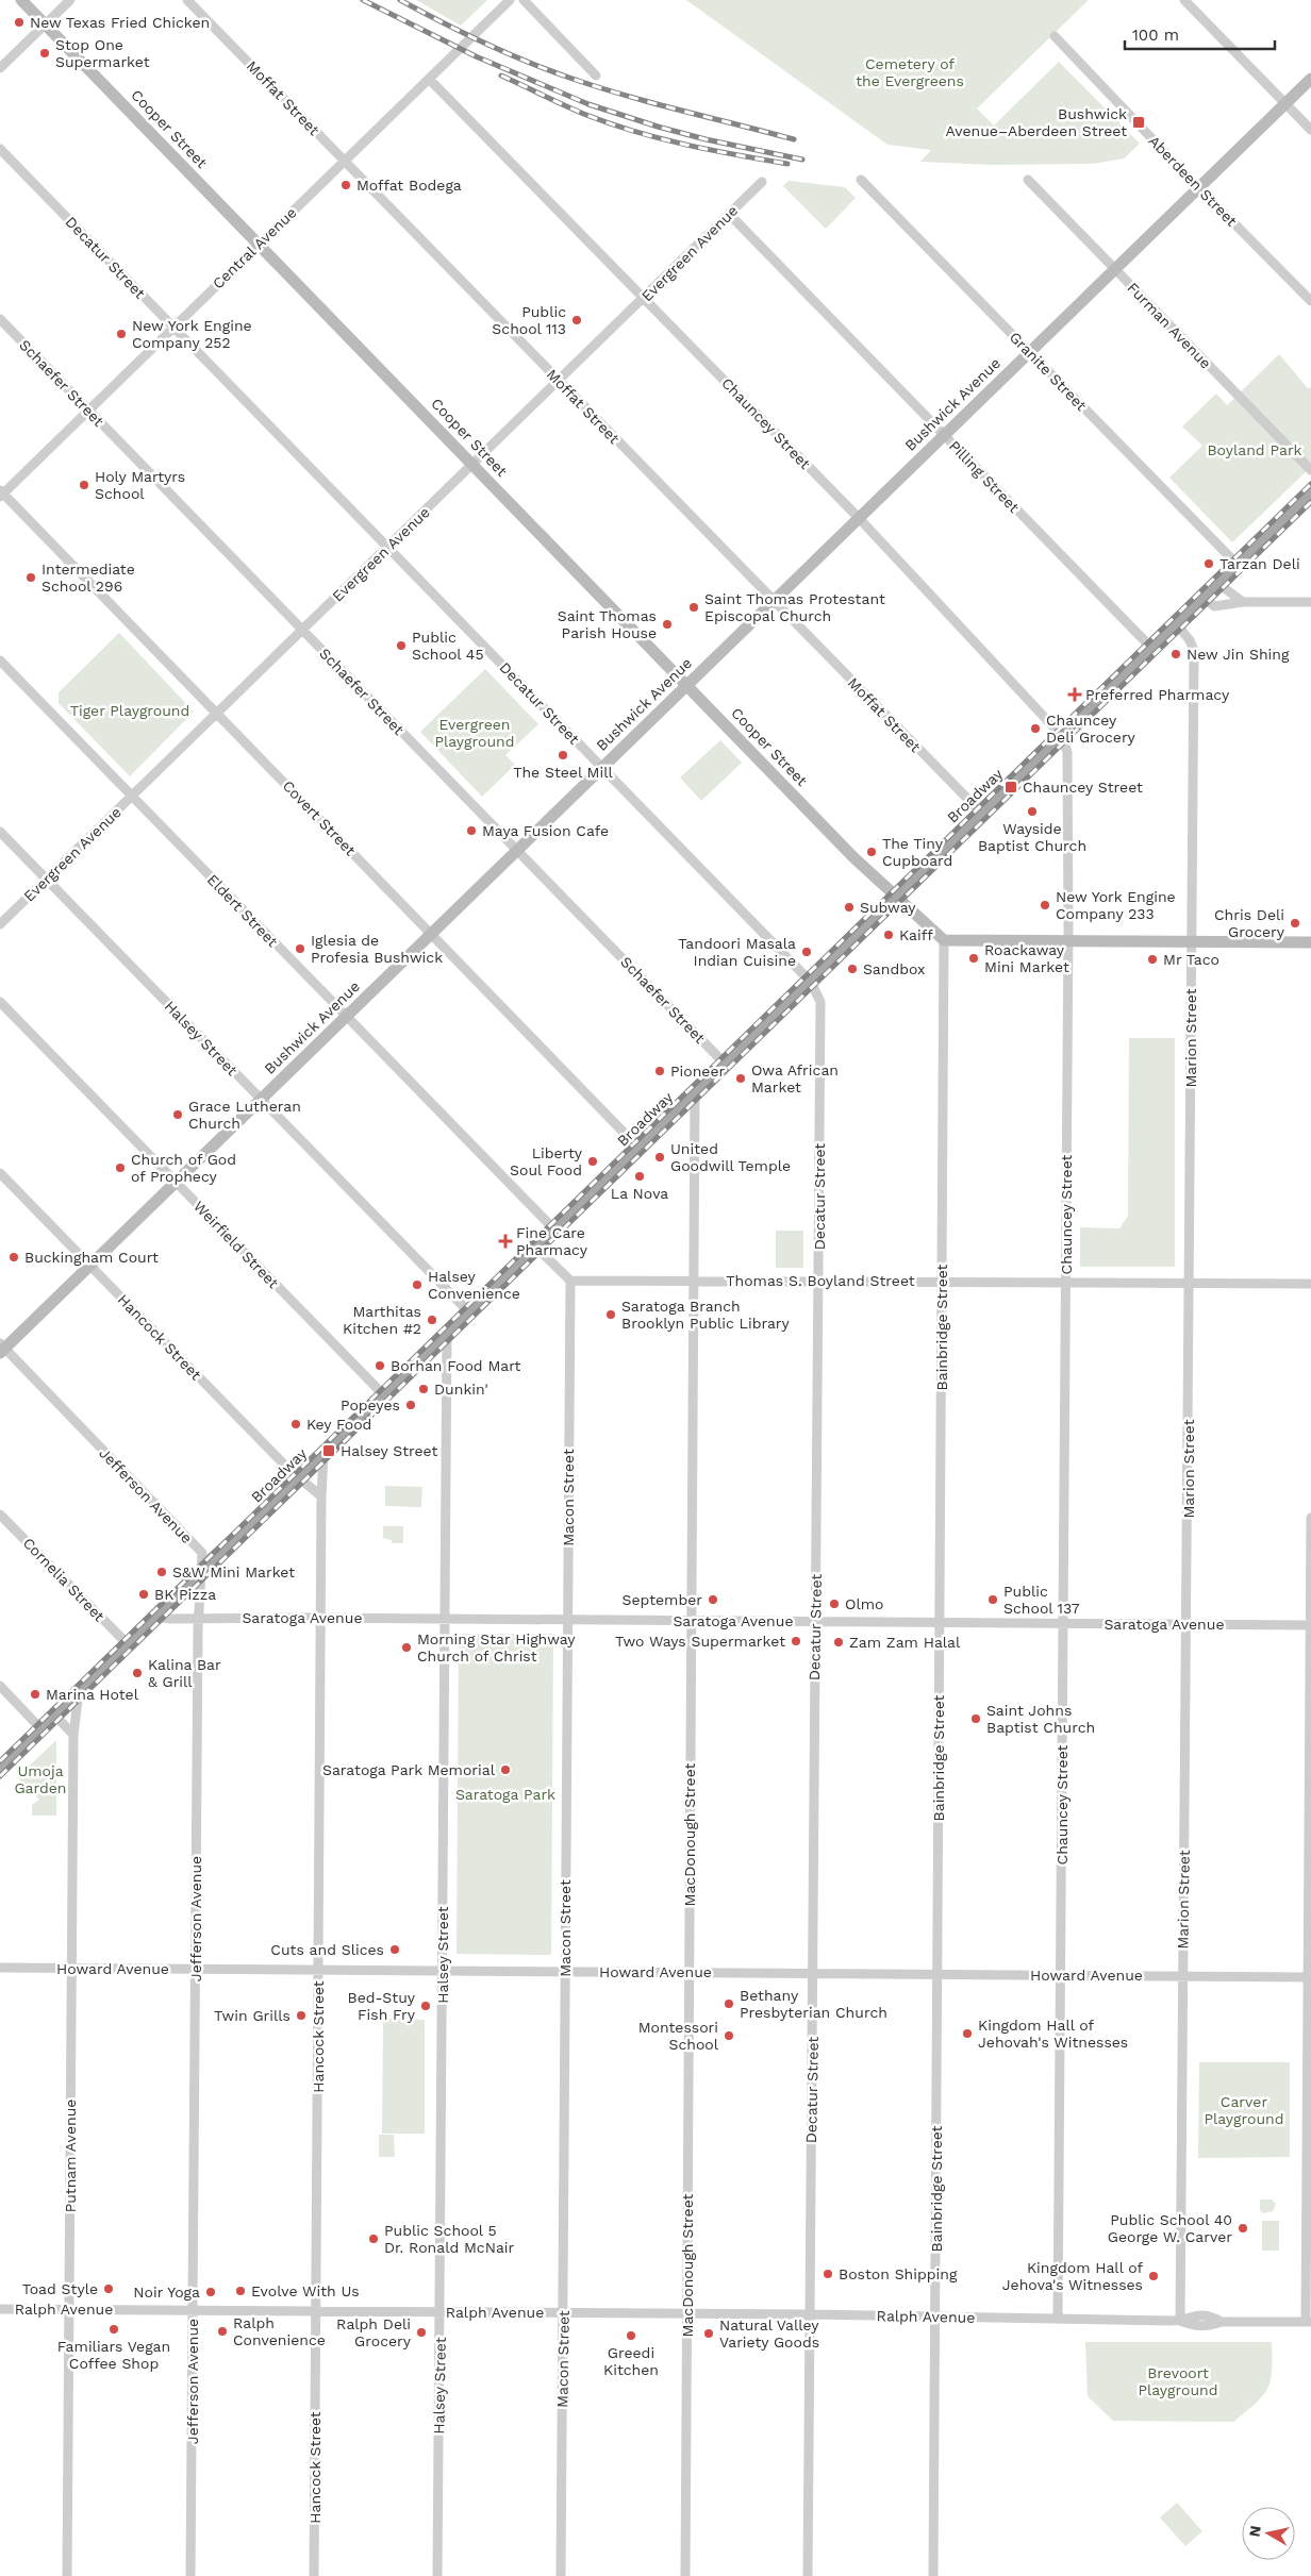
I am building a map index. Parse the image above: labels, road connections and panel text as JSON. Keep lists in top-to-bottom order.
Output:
{
  "streets": {
    "main road": ["Cooper Street", "Bushwick Avenue", "Broadway"],
    "street": [
      "Moffat Street",
      "Aberdeen Street",
      "Central Avenue",
      "Evergreen Avenue",
      "Decatur Street",
      "Furman Avenue",
      "Granite Street",
      "Schaefer Street",
      "Chauncey Street",
      "Pilling Street",
      "Covert Street",
      "Eldert Street",
      "Halsey Street",
      "Marion Street",
      "Weirfield Street",
      "Thomas S. Boyland Street",
      "Bainbridge Street",
      "Hancock Street",
      "Jefferson Avenue",
      "Macon Street",
      "Cornelia Street",
      "Saratoga Avenue",
      "MacDonough Street",
      "Howard Avenue",
      "Putnam Avenue",
      "Ralph Avenue"
    ]
  },
  "crossings": [
    ["Moffat Street", "Central Avenue"],
    ["Moffat Street", "Evergreen Avenue"],
    ["Moffat Street", "Bushwick Avenue"],
    ["Moffat Street", "Broadway"],
    ["Cooper Street", "Central Avenue"],
    ["Cooper Street", "Evergreen Avenue"],
    ["Cooper Street", "Bushwick Avenue"],
    ["Cooper Street", "Broadway"],
    ["Cooper Street", "Bainbridge Street"],
    ["Aberdeen Street", "Bushwick Avenue"],
    ["Central Avenue", "Decatur Street"],
    ["Central Avenue", "Schaefer Street"],
    ["Central Avenue", "Chauncey Street"],
    ["Central Avenue", "Covert Street"],
    ["Evergreen Avenue", "Decatur Street"],
    ["Evergreen Avenue", "Schaefer Street"],
    ["Evergreen Avenue", "Chauncey Street"],
    ["Evergreen Avenue", "Pilling Street"],
    ["Evergreen Avenue", "Covert Street"],
    ["Evergreen Avenue", "Eldert Street"],
    ["Evergreen Avenue", "Halsey Street"],
    ["Decatur Street", "Bushwick Avenue"],
    ["Decatur Street", "Broadway"],
    ["Decatur Street", "Thomas S. Boyland Street"],
    ["Decatur Street", "Saratoga Avenue"],
    ["Decatur Street", "Howard Avenue"],
    ["Decatur Street", "Ralph Avenue"],
    ["Furman Avenue", "Bushwick Avenue"],
    ["Granite Street", "Bushwick Avenue"],
    ["Granite Street", "Broadway"],
    ["Schaefer Street", "Bushwick Avenue"],
    ["Schaefer Street", "Broadway"],
    ["Bushwick Avenue", "Chauncey Street"],
    ["Bushwick Avenue", "Pilling Street"],
    ["Bushwick Avenue", "Covert Street"],
    ["Bushwick Avenue", "Eldert Street"],
    ["Bushwick Avenue", "Halsey Street"],
    ["Bushwick Avenue", "Weirfield Street"],
    ["Bushwick Avenue", "Hancock Street"],
    ["Bushwick Avenue", "Jefferson Avenue"],
    ["Chauncey Street", "Broadway"],
    ["Chauncey Street", "Thomas S. Boyland Street"],
    ["Chauncey Street", "Saratoga Avenue"],
    ["Chauncey Street", "Howard Avenue"],
    ["Chauncey Street", "Ralph Avenue"],
    ["Pilling Street", "Broadway"],
    ["Broadway", "Covert Street"],
    ["Broadway", "Eldert Street"],
    ["Broadway", "Halsey Street"],
    ["Broadway", "Marion Street"],
    ["Broadway", "Weirfield Street"],
    ["Broadway", "Hancock Street"],
    ["Broadway", "Jefferson Avenue"],
    ["Broadway", "Cornelia Street"],
    ["Broadway", "Saratoga Avenue"],
    ["Broadway", "MacDonough Street"],
    ["Broadway", "Putnam Avenue"],
    ["Halsey Street", "Saratoga Avenue"],
    ["Halsey Street", "Howard Avenue"],
    ["Halsey Street", "Ralph Avenue"],
    ["Marion Street", "Thomas S. Boyland Street"],
    ["Marion Street", "Saratoga Avenue"],
    ["Marion Street", "Howard Avenue"],
    ["Marion Street", "Ralph Avenue"],
    ["Thomas S. Boyland Street", "Bainbridge Street"],
    ["Thomas S. Boyland Street", "Macon Street"],
    ["Thomas S. Boyland Street", "MacDonough Street"],
    ["Bainbridge Street", "Saratoga Avenue"],
    ["Bainbridge Street", "Howard Avenue"],
    ["Bainbridge Street", "Ralph Avenue"],
    ["Hancock Street", "Saratoga Avenue"],
    ["Hancock Street", "Howard Avenue"],
    ["Hancock Street", "Ralph Avenue"],
    ["Jefferson Avenue", "Saratoga Avenue"],
    ["Jefferson Avenue", "Howard Avenue"],
    ["Jefferson Avenue", "Ralph Avenue"],
    ["Macon Street", "Saratoga Avenue"],
    ["Macon Street", "Howard Avenue"],
    ["Macon Street", "Ralph Avenue"],
    ["Saratoga Avenue", "MacDonough Street"],
    ["MacDonough Street", "Howard Avenue"],
    ["MacDonough Street", "Ralph Avenue"],
    ["Howard Avenue", "Putnam Avenue"],
    ["Putnam Avenue", "Ralph Avenue"]
  ],
  "parks": [
    "Cemetery of the Evergreens",
    "Boyland Park",
    "Tiger Playground",
    "Evergreen Playground",
    "Umoja Garden",
    "Saratoga Park",
    "Carver Playground",
    "Brevoort Playground"
  ],
  "places": {
    "other": [
      "New Texas Fried Chicken",
      "Stop One Supermarket",
      "Moffat Bodega",
      "Public School 113",
      "New York Engine Company 252",
      "Holy Martyrs School",
      "Tarzan Deli",
      "Intermediate School 296",
      "Saint Thomas Protestant Episcopal Church",
      "Saint Thomas Parish House",
      "Public School 45",
      "New Jin Shing",
      "Chauncey Deli Grocery",
      "The Steel Mill",
      "Wayside Baptist Church",
      "Maya Fusion Cafe",
      "The Tiny Cupboard",
      "New York Engine Company 233",
      "Subway",
      "Chris Deli Grocery",
      "Kaiff",
      "Iglesia de Profesia Bushwick",
      "Tandoori Masala Indian Cuisine",
      "Roackaway Mini Market",
      "Mr Taco",
      "Sandbox",
      "Pioneer",
      "Owa African Market",
      "Grace Lutheran Church",
      "United Goodwill Temple",
      "Liberty Soul Food",
      "Church of God of Prophecy",
      "La Nova",
      "Buckingham Court",
      "Halsey Convenience",
      "Saratoga Branch Brooklyn Public Library",
      "Marthitas Kitchen #2",
      "Borhan Food Mart",
      "Dunkin'",
      "Popeyes",
      "Key Food",
      "S&W Mini Market",
      "BK Pizza",
      "September",
      "Public School 137",
      "Olmo",
      "Two Ways Supermarket",
      "Zam Zam Halal",
      "Morning Star Highway Church of Christ",
      "Kalina Bar & Grill",
      "Marina Hotel",
      "Saint Johns Baptist Church",
      "Saratoga Park Memorial",
      "Cuts and Slices",
      "Bethany Presbyterian Church",
      "Bed-Stuy Fish Fry",
      "Twin Grills",
      "Kingdom Hall of Jehovah's Witnesses",
      "Montessori School",
      "Public School 40 George W. Carver",
      "Public School 5 Dr. Ronald McNair",
      "Boston Shipping",
      "Kingdom Hall of Jehova's Witnesses",
      "Toad Style",
      "Evolve With Us",
      "Noir Yoga",
      "Familiars Vegan Coffee Shop",
      "Ralph Convenience",
      "Ralph Deli Grocery",
      "Natural Valley Variety Goods",
      "Greedi Kitchen"
    ],
    "transit": ["Bushwick Avenue–Aberdeen Street", "Chauncey Street", "Halsey Street"],
    "health": ["Preferred Pharmacy", "Fine Care Pharmacy"]
  },
  "scale_bar": "100 m",
  "north": "left"
}
